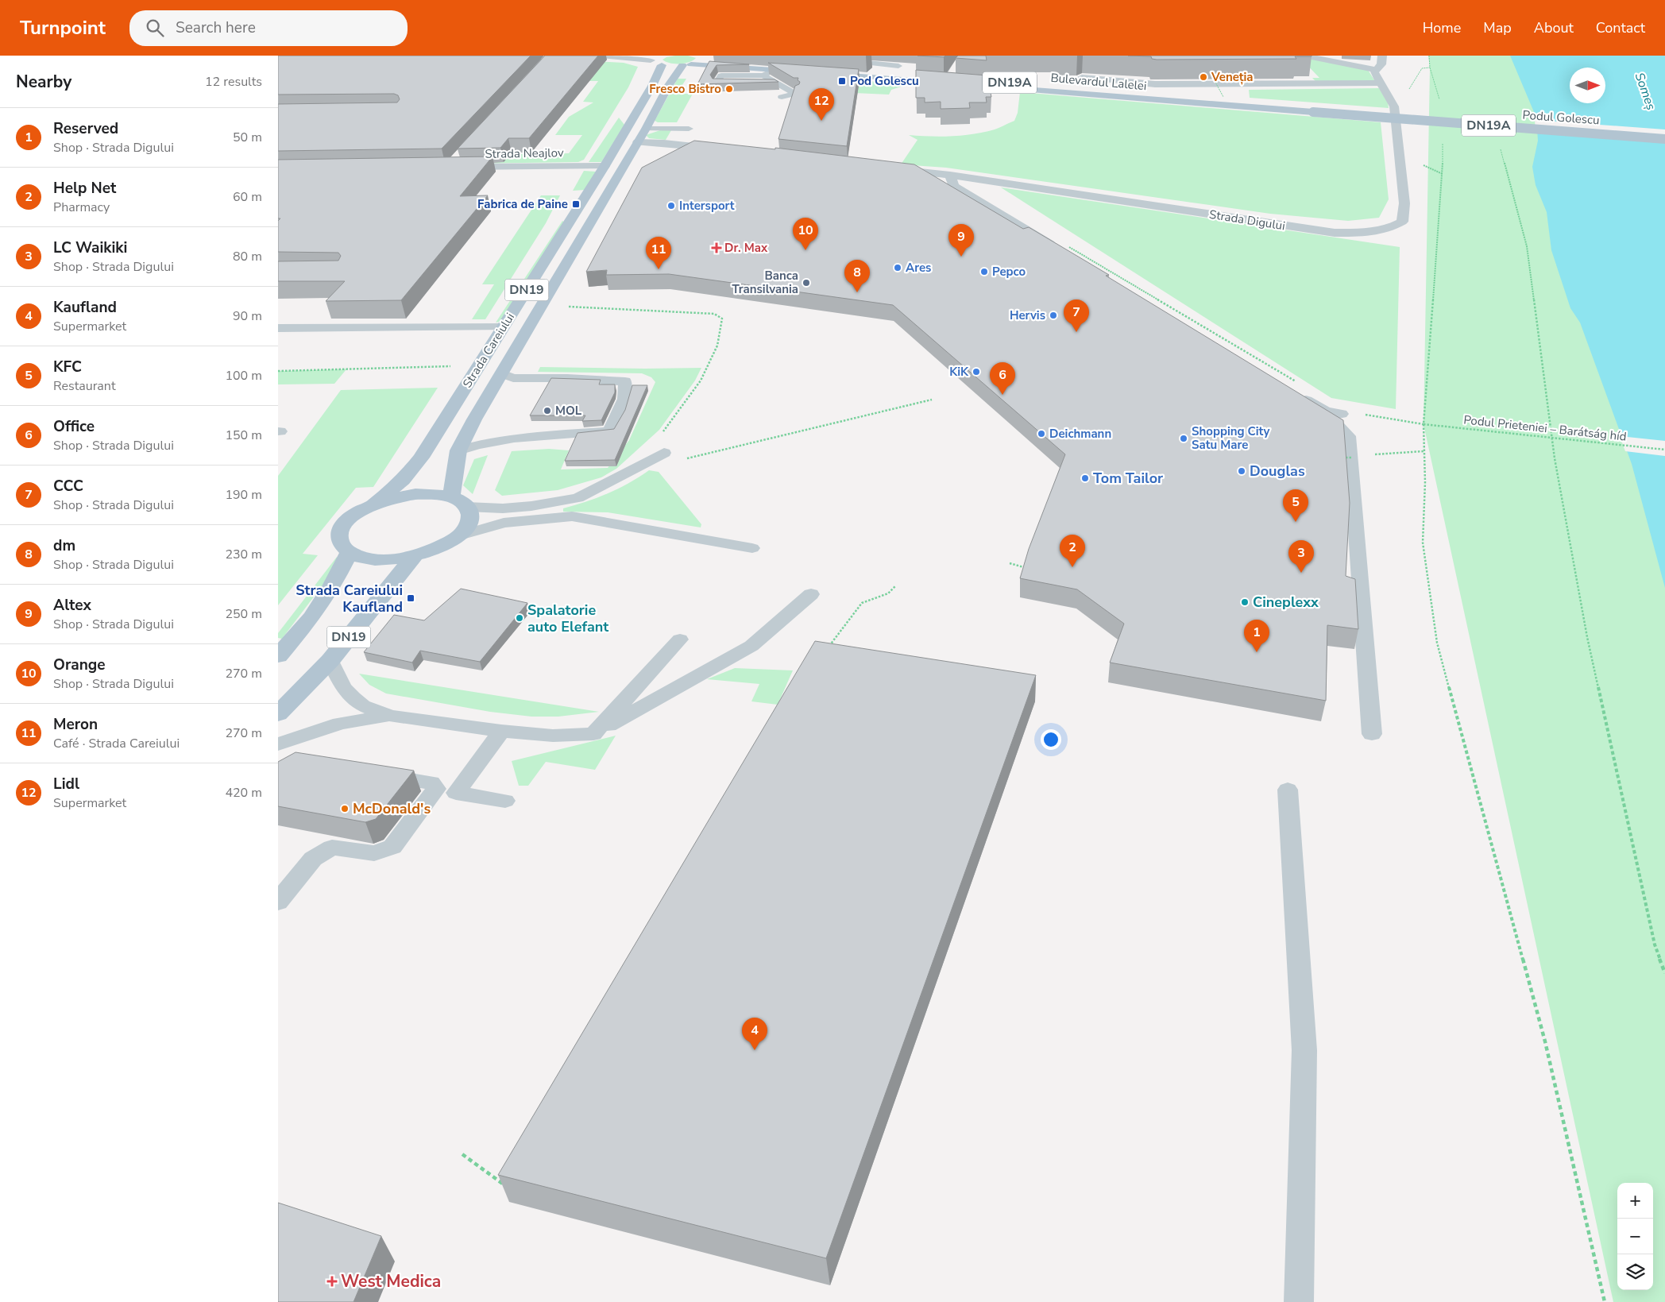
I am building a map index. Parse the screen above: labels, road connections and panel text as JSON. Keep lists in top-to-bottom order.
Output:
{
  "streets": {
    "main road": [
      "Bulevardul Lalelei",
      "DN19A",
      "Podul Golescu",
      "DN19",
      "Strada Careiului"
    ],
    "street": ["Strada Neajlov", "Strada Digului"],
    "path": ["Podul Prieteniei – Barátság híd"]
  },
  "crossings": [
    ["Bulevardul Lalelei", "Podul Golescu"],
    ["Strada Neajlov", "Strada Careiului"],
    ["DN19", "Strada Careiului"]
  ],
  "water": ["Someș"],
  "places": {
    "other": [
      "Veneția",
      "Fresco Bistro",
      "Intersport",
      "Ares",
      "Pepco",
      "Banca Transilvania",
      "Hervis",
      "KiK",
      "MOL",
      "Deichmann",
      "Shopping City Satu Mare",
      "Douglas",
      "Tom Tailor",
      "Cineplexx",
      "Spalatorie auto Elefant",
      "McDonald's"
    ],
    "transit": ["Pod Golescu", "Fabrica de Paine", "Strada Careiului Kaufland"],
    "health": ["Dr. Max", "West Medica"]
  },
  "north": "right",
  "page": {
    "header": "Turnpoint",
    "search": "Search here",
    "nav": [
      "Home",
      "Map",
      "About",
      "Contact"
    ],
    "heading": ["Nearby", "12 results"],
    "pins": [
      "12",
      "10",
      "9",
      "11",
      "8",
      "7",
      "6",
      "5",
      "2",
      "3",
      "1",
      "4"
    ],
    "list": [
      {
        "mark": "1",
        "name": "Reserved",
        "note": "Shop · Strada Digului",
        "value": "50 m"
      },
      {
        "mark": "2",
        "name": "Help Net",
        "note": "Pharmacy",
        "value": "60 m"
      },
      {
        "mark": "3",
        "name": "LC Waikiki",
        "note": "Shop · Strada Digului",
        "value": "80 m"
      },
      {
        "mark": "4",
        "name": "Kaufland",
        "note": "Supermarket",
        "value": "90 m"
      },
      {
        "mark": "5",
        "name": "KFC",
        "note": "Restaurant",
        "value": "100 m"
      },
      {
        "mark": "6",
        "name": "Office",
        "note": "Shop · Strada Digului",
        "value": "150 m"
      },
      {
        "mark": "7",
        "name": "CCC",
        "note": "Shop · Strada Digului",
        "value": "190 m"
      },
      {
        "mark": "8",
        "name": "dm",
        "note": "Shop · Strada Digului",
        "value": "230 m"
      },
      {
        "mark": "9",
        "name": "Altex",
        "note": "Shop · Strada Digului",
        "value": "250 m"
      },
      {
        "mark": "10",
        "name": "Orange",
        "note": "Shop · Strada Digului",
        "value": "270 m"
      },
      {
        "mark": "11",
        "name": "Meron",
        "note": "Café · Strada Careiului",
        "value": "270 m"
      },
      {
        "mark": "12",
        "name": "Lidl",
        "note": "Supermarket",
        "value": "420 m"
      }
    ],
    "map_buttons": ["+", "−"]
  }
}
